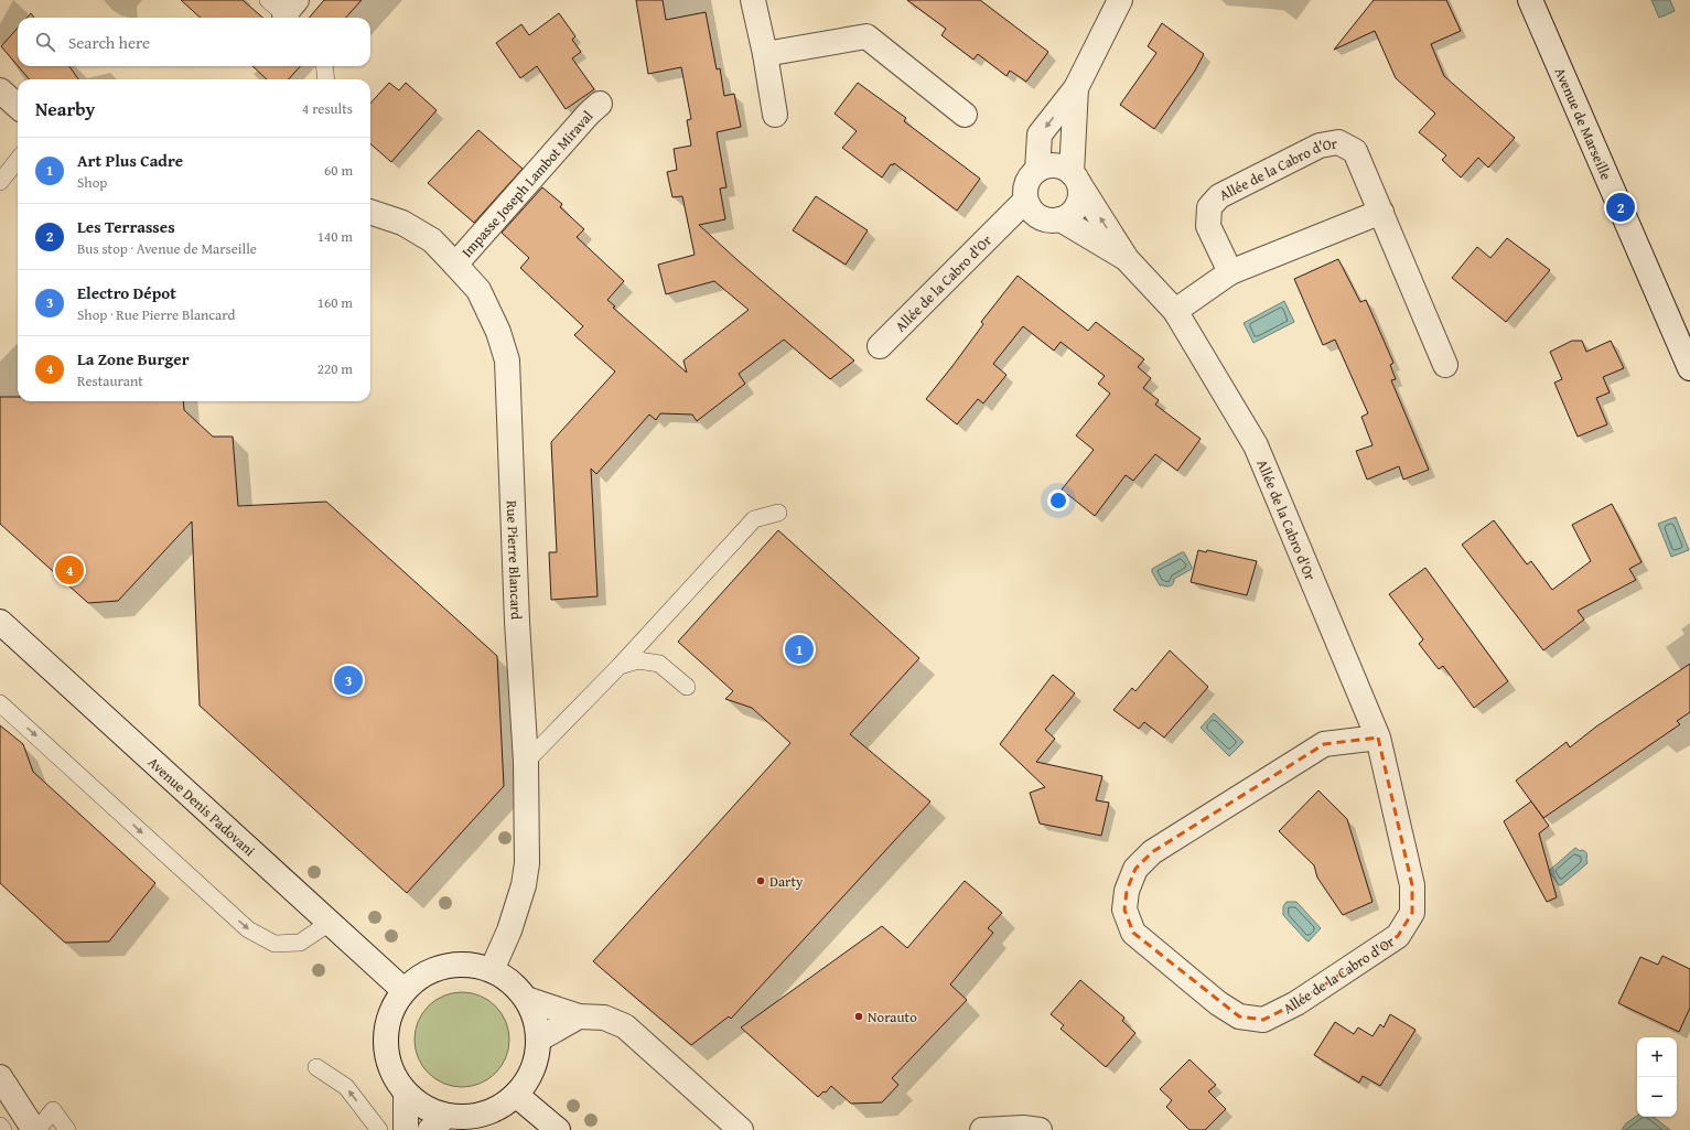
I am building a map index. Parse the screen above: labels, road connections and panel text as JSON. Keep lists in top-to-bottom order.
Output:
{
  "streets": {
    "street": [
      "Avenue de Marseille",
      "Allée de la Cabro d'Or",
      "Impasse Joseph Lambot Miraval",
      "Rue Pierre Blancard",
      "Avenue Denis Padovani"
    ]
  },
  "crossings": [
    ["Impasse Joseph Lambot Miraval", "Rue Pierre Blancard"],
    ["Rue Pierre Blancard", "Avenue Denis Padovani"]
  ],
  "places": ["Darty", "Norauto"],
  "page": {
    "search": "Search here",
    "heading": ["Nearby", "4 results"],
    "list": [
      {
        "mark": "1",
        "name": "Art Plus Cadre",
        "note": "Shop",
        "value": "60 m"
      },
      {
        "mark": "2",
        "name": "Les Terrasses",
        "note": "Bus stop · Avenue de Marseille",
        "value": "140 m"
      },
      {
        "mark": "3",
        "name": "Electro Dépot",
        "note": "Shop · Rue Pierre Blancard",
        "value": "160 m"
      },
      {
        "mark": "4",
        "name": "La Zone Burger",
        "note": "Restaurant",
        "value": "220 m"
      }
    ],
    "pins": [
      "2",
      "4",
      "1",
      "3"
    ],
    "map_buttons": ["+", "−"]
  }
}
